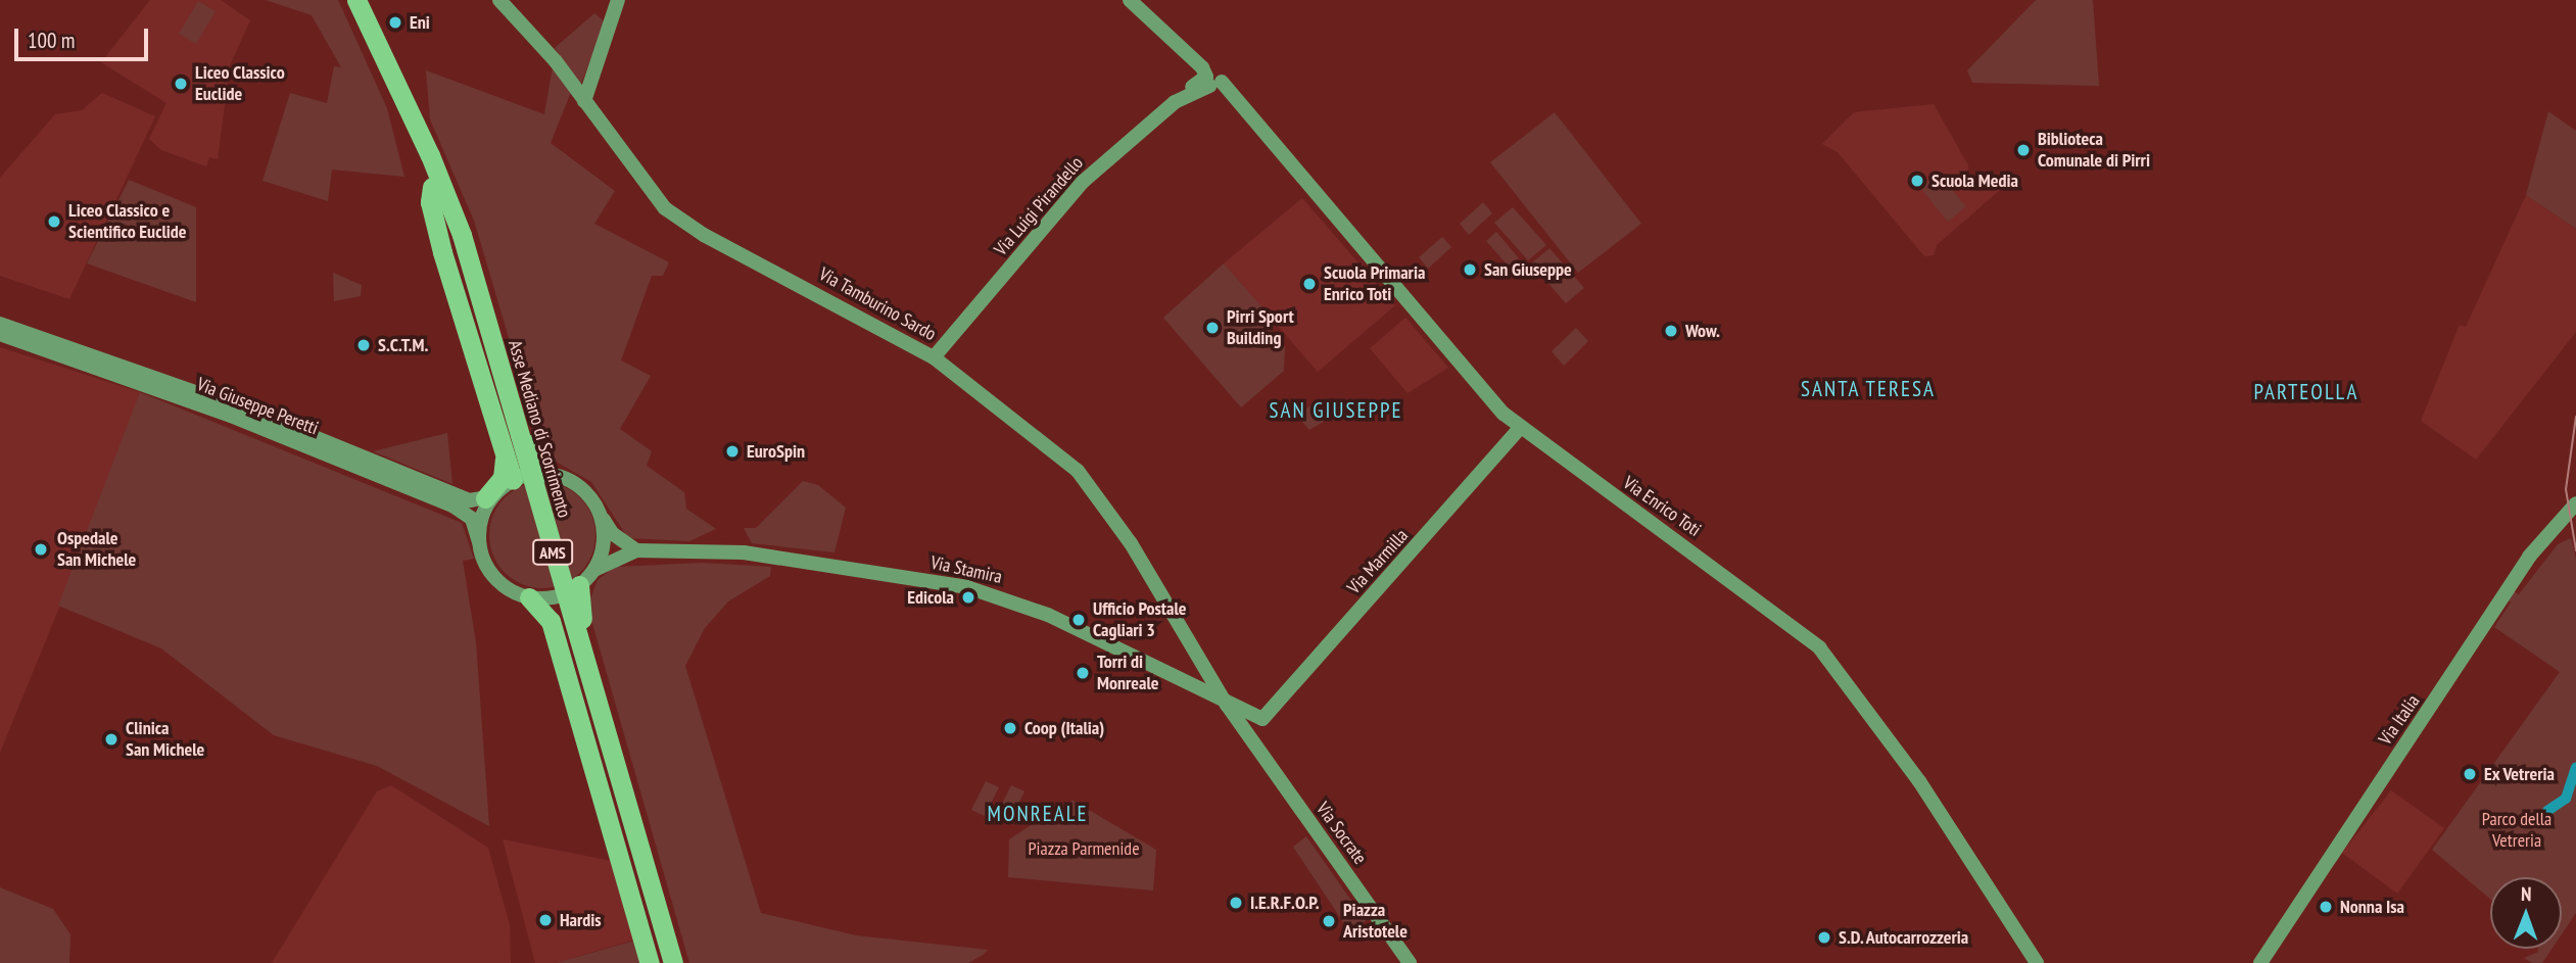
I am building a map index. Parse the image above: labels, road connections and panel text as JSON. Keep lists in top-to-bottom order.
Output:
{
  "streets": {
    "highway": ["Asse Mediano di Scorrimento", "AMS"],
    "street": [
      "Via Luigi Pirandello",
      "Via Tamburino Sardo",
      "Via Giuseppe Peretti",
      "Via Enrico Toti",
      "Via Marmilla",
      "Via Stamira",
      "Via Italia",
      "Via Socrate"
    ]
  },
  "crossings": [
    ["Via Luigi Pirandello", "Via Tamburino Sardo"],
    ["Via Luigi Pirandello", "Via Enrico Toti"],
    ["Via Tamburino Sardo", "Via Stamira"],
    ["Via Giuseppe Peretti", "Via Stamira"],
    ["Via Enrico Toti", "Via Marmilla"],
    ["Via Marmilla", "Via Stamira"],
    ["Via Marmilla", "Via Socrate"],
    ["Via Stamira", "Via Socrate"]
  ],
  "districts": [
    "SANTA TERESA",
    "PARTEOLLA",
    "SAN GIUSEPPE",
    "MONREALE"
  ],
  "parks": ["Parco della Vetreria", "Piazza Parmenide"],
  "places": [
    "Eni",
    "Liceo Classico Euclide",
    "Biblioteca Comunale di Pirri",
    "Scuola Media",
    "Liceo Classico e Scientifico Euclide",
    "San Giuseppe",
    "Scuola Primaria Enrico Toti",
    "Pirri Sport Building",
    "Wow.",
    "S.C.T.M.",
    "EuroSpin",
    "Ospedale San Michele",
    "Edicola",
    "Ufficio Postale Cagliari 3",
    "Torri di Monreale",
    "Coop (Italia)",
    "Clinica San Michele",
    "Ex Vetreria",
    "I.E.R.F.O.P.",
    "Nonna Isa",
    "Hardis",
    "Piazza Aristotele",
    "S.D. Autocarrozzeria"
  ],
  "scale_bar": "100 m",
  "north": "top"
}
